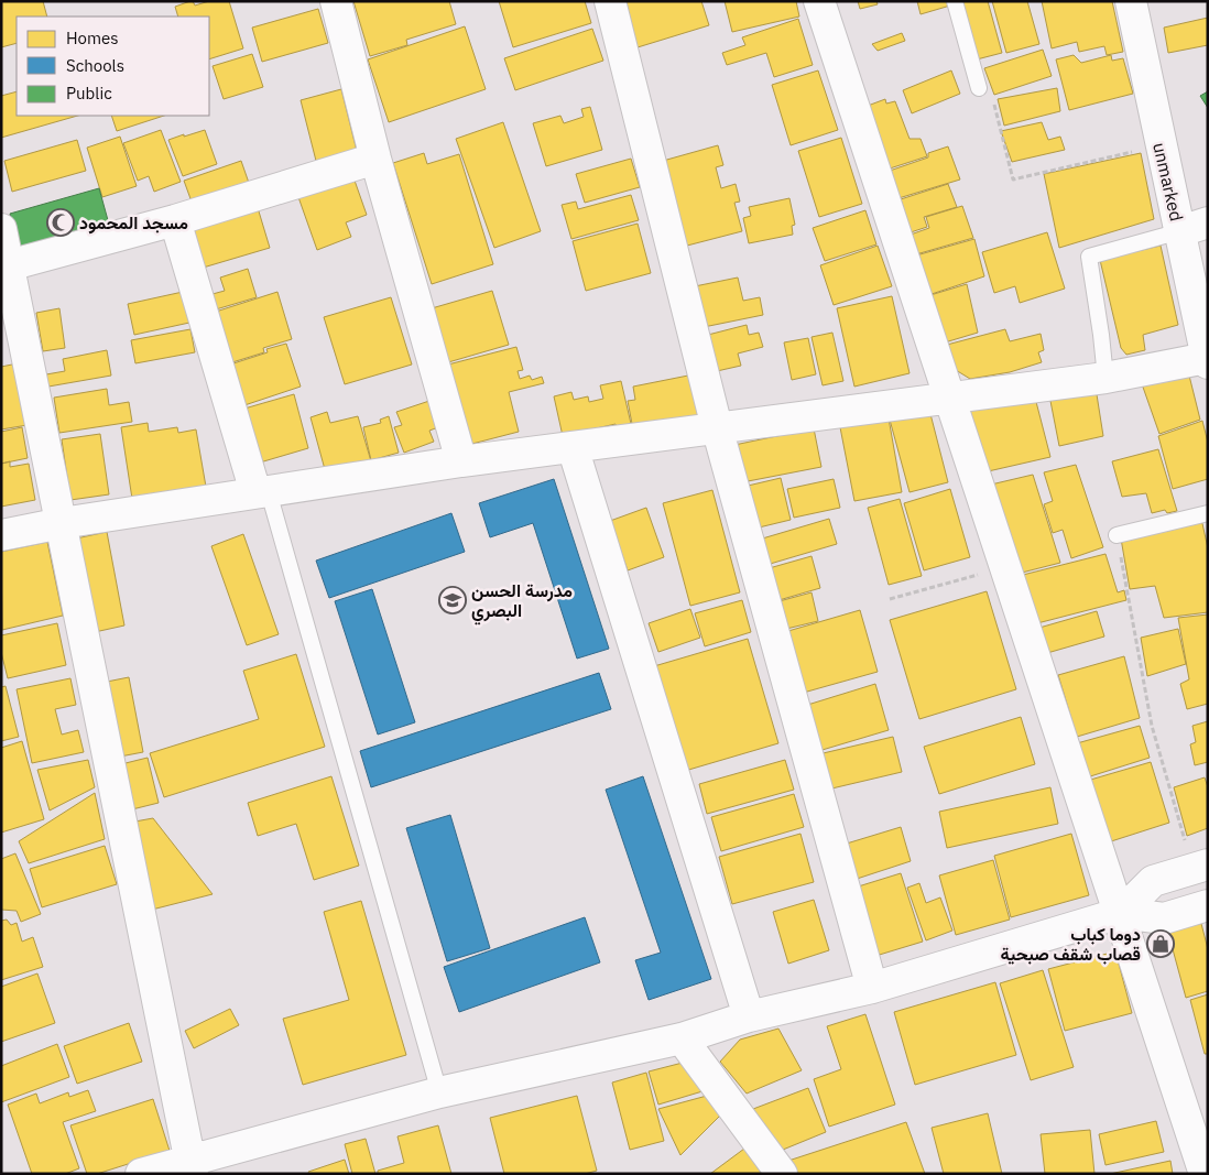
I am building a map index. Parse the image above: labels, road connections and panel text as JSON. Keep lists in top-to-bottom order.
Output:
{
  "streets": {
    "street": ["unmarked"]
  },
  "places": {
    "mosque": ["مسجد المحمود"],
    "school or university": ["مدرسة الحسن البصري"],
    "shop": ["دوما كباب قصاب شقف صبحية"]
  },
  "legend": ["Homes", "Schools", "Public"]
}
